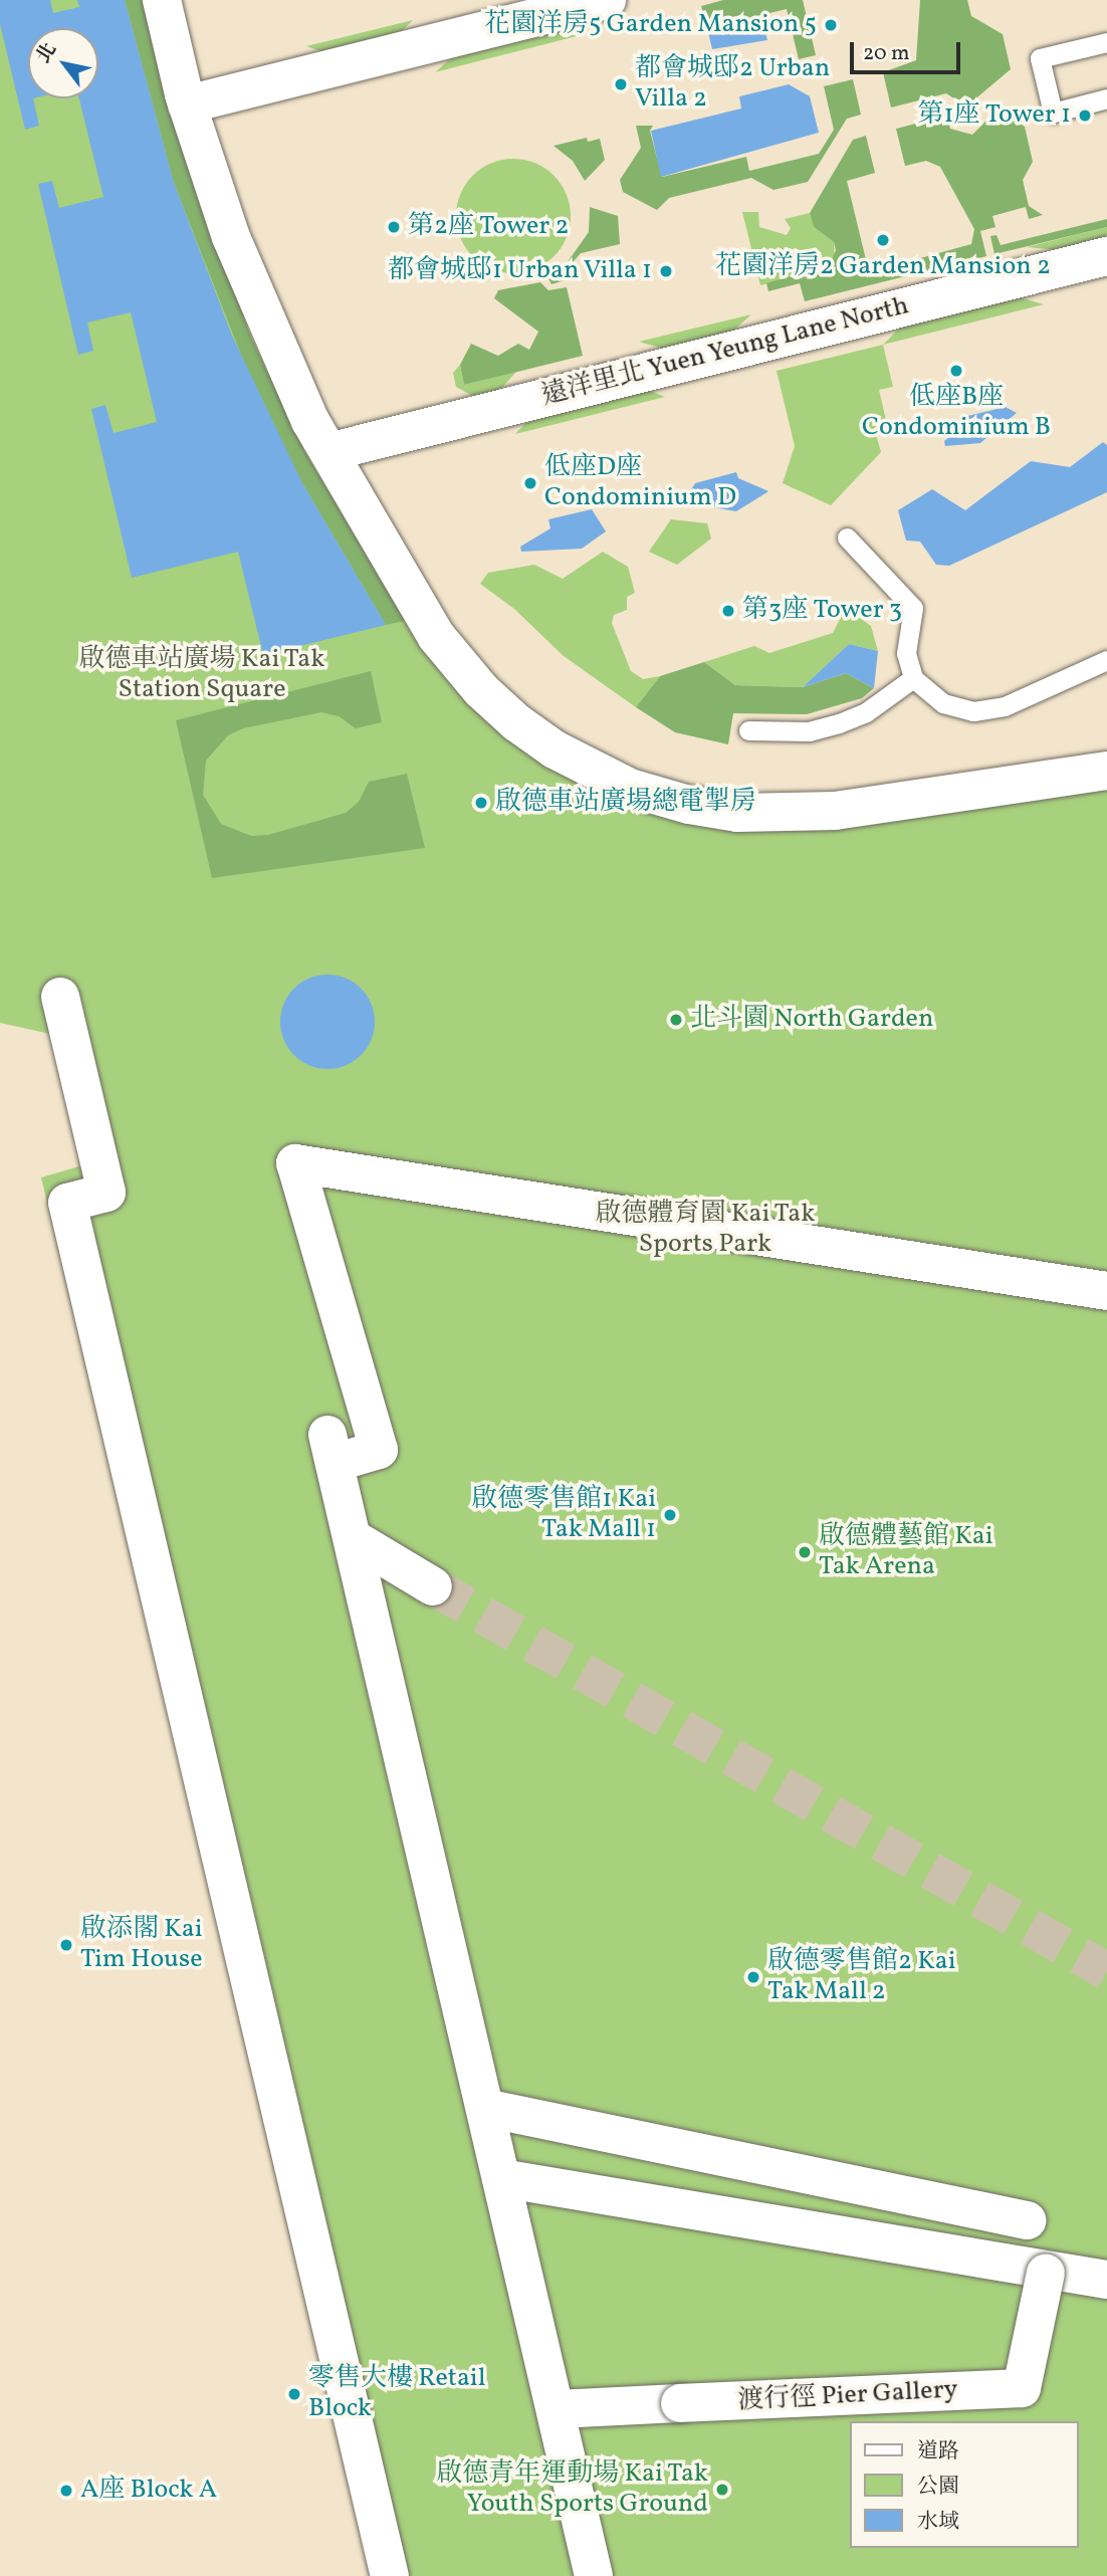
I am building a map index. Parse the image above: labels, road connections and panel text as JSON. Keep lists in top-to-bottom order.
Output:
{
  "streets": {
    "street": ["遠洋里北 Yuen Yeung Lane North", "渡行徑 Pier Gallery"]
  },
  "parks": ["啟德車站廣場 Kai Tak Station Square", "啟德體育園 Kai Tak Sports Park"],
  "places": [
    "花園洋房5 Garden Mansion 5",
    "都會城邸2 Urban Villa 2",
    "第1座 Tower 1",
    "第2座 Tower 2",
    "花園洋房2 Garden Mansion 2",
    "都會城邸1 Urban Villa 1",
    "低座B座 Condominium B",
    "低座D座 Condominium D",
    "第3座 Tower 3",
    "啟德車站廣場總電掣房",
    "北斗園 North Garden",
    "啟德零售館1 Kai Tak Mall 1",
    "啟德體藝館 Kai Tak Arena",
    "啟添閣 Kai Tim House",
    "啟德零售館2 Kai Tak Mall 2",
    "零售大樓 Retail Block",
    "啟德青年運動場 Kai Tak Youth Sports Ground",
    "A座 Block A"
  ],
  "legend": ["道路", "公園", "水域"],
  "scale_bar": "20 m",
  "north": "top left"
}
